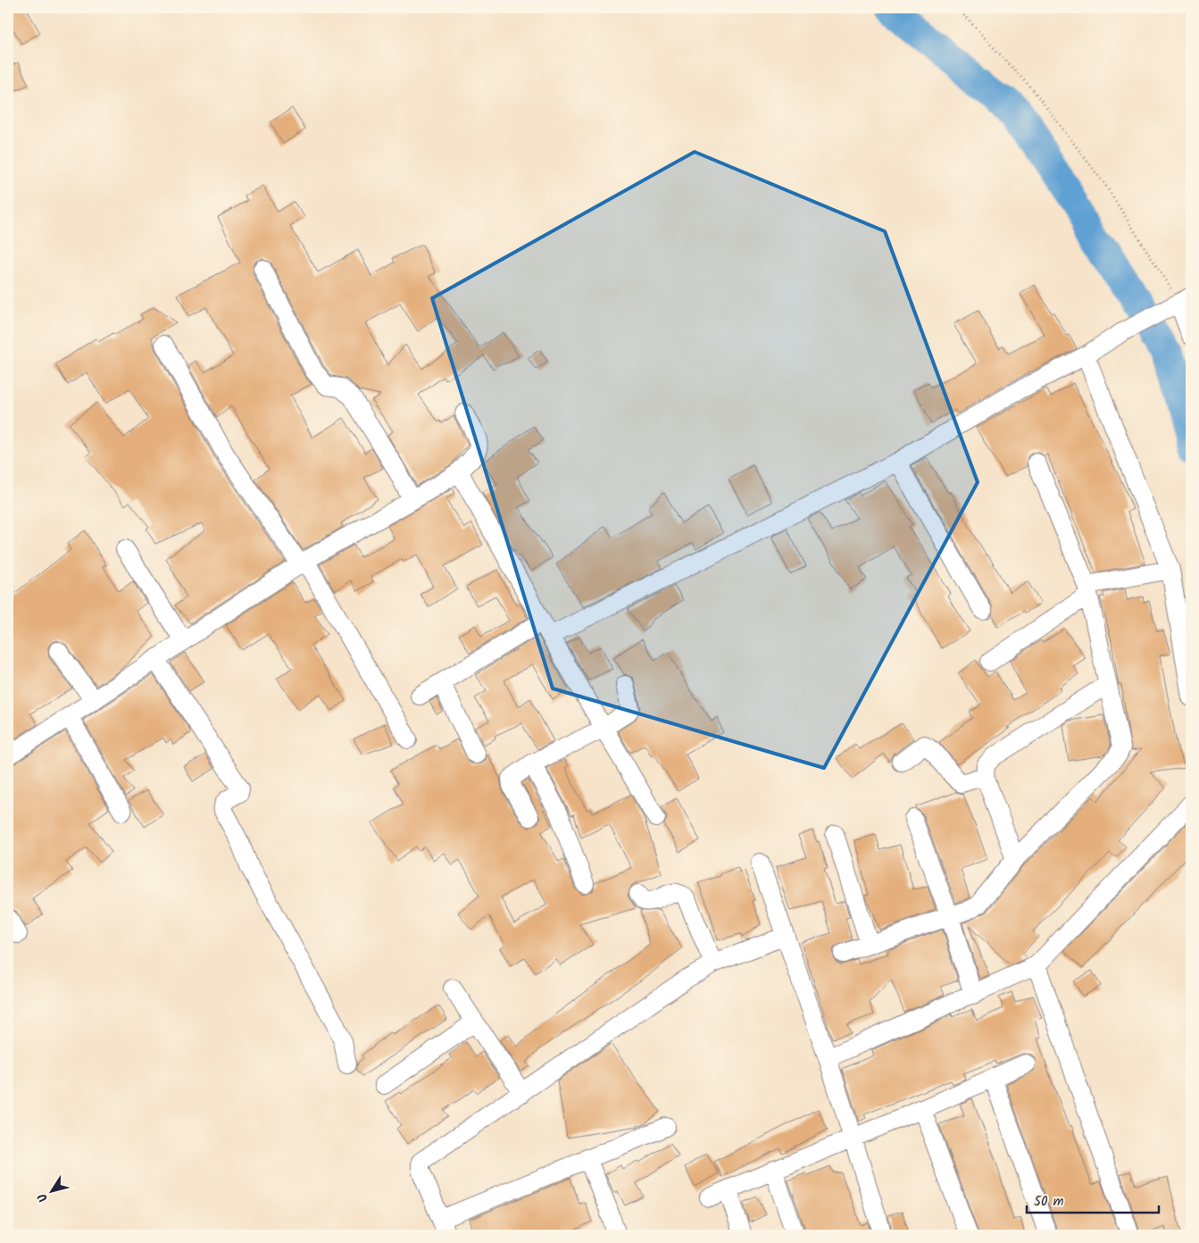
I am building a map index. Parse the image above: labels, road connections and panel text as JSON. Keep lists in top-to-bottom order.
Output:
{
  "scale_bar": "50 m",
  "north": "bottom left"
}
